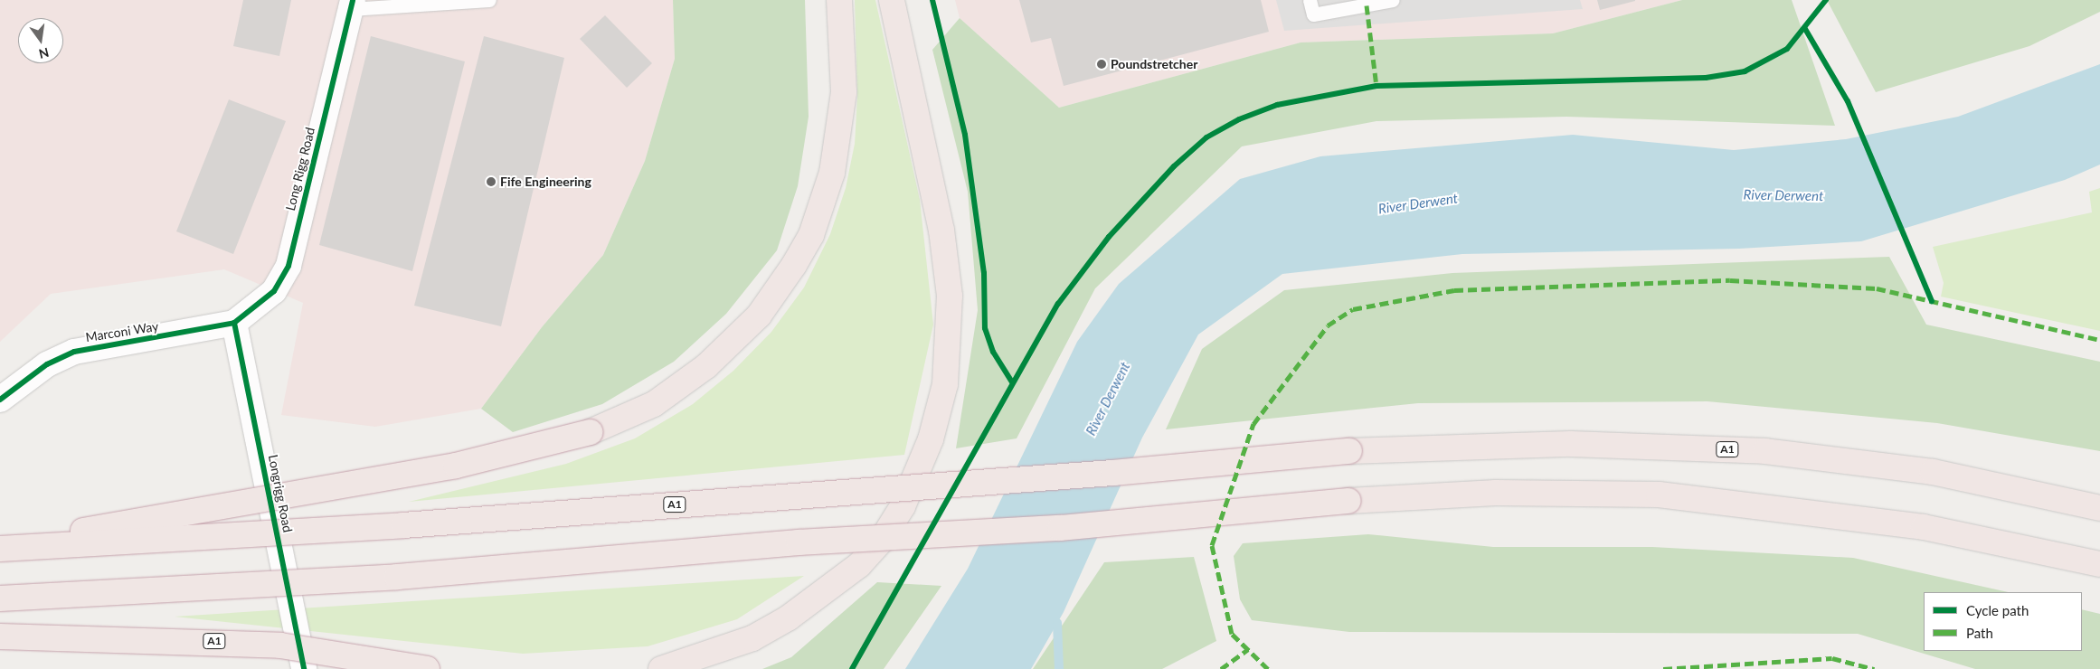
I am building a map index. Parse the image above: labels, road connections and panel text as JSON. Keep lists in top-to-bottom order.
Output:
{
  "streets": {
    "highway": ["A1"],
    "street": ["Long Rigg Road", "Marconi Way", "Longrigg Road"]
  },
  "crossings": [
    ["Long Rigg Road", "Marconi Way"],
    ["Long Rigg Road", "Longrigg Road"],
    ["Marconi Way", "Longrigg Road"]
  ],
  "water": ["River Derwent"],
  "places": ["Poundstretcher", "Fife Engineering"],
  "legend": ["Cycle path", "Path"],
  "north": "bottom"
}
